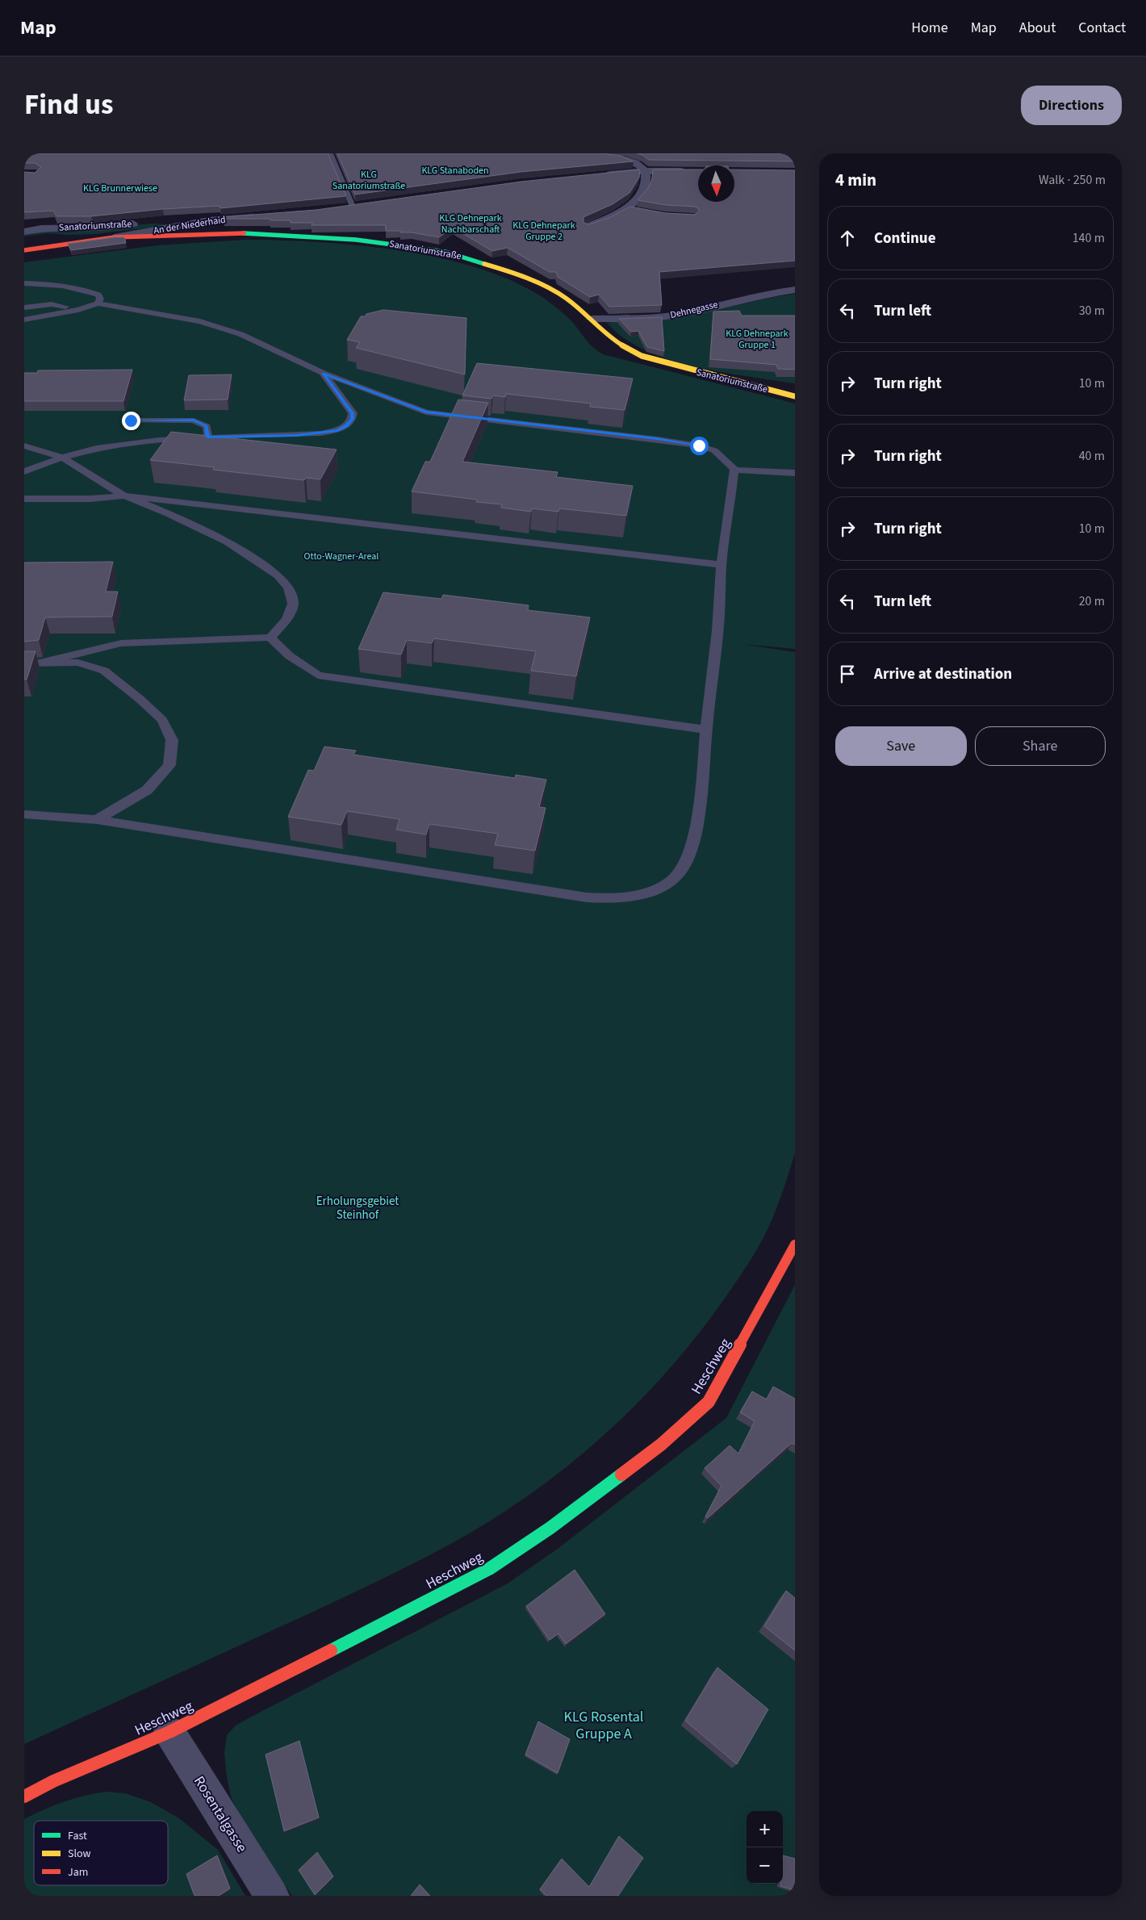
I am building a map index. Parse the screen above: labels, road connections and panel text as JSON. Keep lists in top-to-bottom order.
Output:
{
  "streets": {
    "street": [
      "An der Niederhaid",
      "Sanatoriumstraße",
      "Dehnegasse",
      "Heschweg",
      "Rosentalgasse"
    ]
  },
  "crossings": [
    ["An der Niederhaid", "Sanatoriumstraße"],
    ["Sanatoriumstraße", "Dehnegasse"],
    ["Heschweg", "Rosentalgasse"]
  ],
  "parks": [
    "KLG Stanaboden",
    "KLG Sanatoriumstraße",
    "KLG Brunnerwiese",
    "KLG Dehnepark Nachbarschaft",
    "KLG Dehnepark Gruppe 2",
    "KLG Dehnepark Gruppe 1",
    "Otto-Wagner-Areal",
    "Erholungsgebiet Steinhof",
    "KLG Rosental Gruppe A"
  ],
  "legend": ["Fast", "Slow", "Jam"],
  "north": "bottom",
  "page": {
    "header": "Map",
    "nav": [
      "Home",
      "Map",
      "About",
      "Contact"
    ],
    "title": "Find us",
    "buttons": [
      "Directions",
      ["Save", "Share"]
    ],
    "heading": ["4 min", "Walk · 250 m"],
    "list": [
      ["Continue", "140 m"],
      ["Turn left", "30 m"],
      ["Turn right", "10 m"],
      ["Turn right", "40 m"],
      ["Turn right", "10 m"],
      ["Turn left", "20 m"],
      "Arrive at destination"
    ],
    "map_buttons": ["+", "−"]
  }
}
